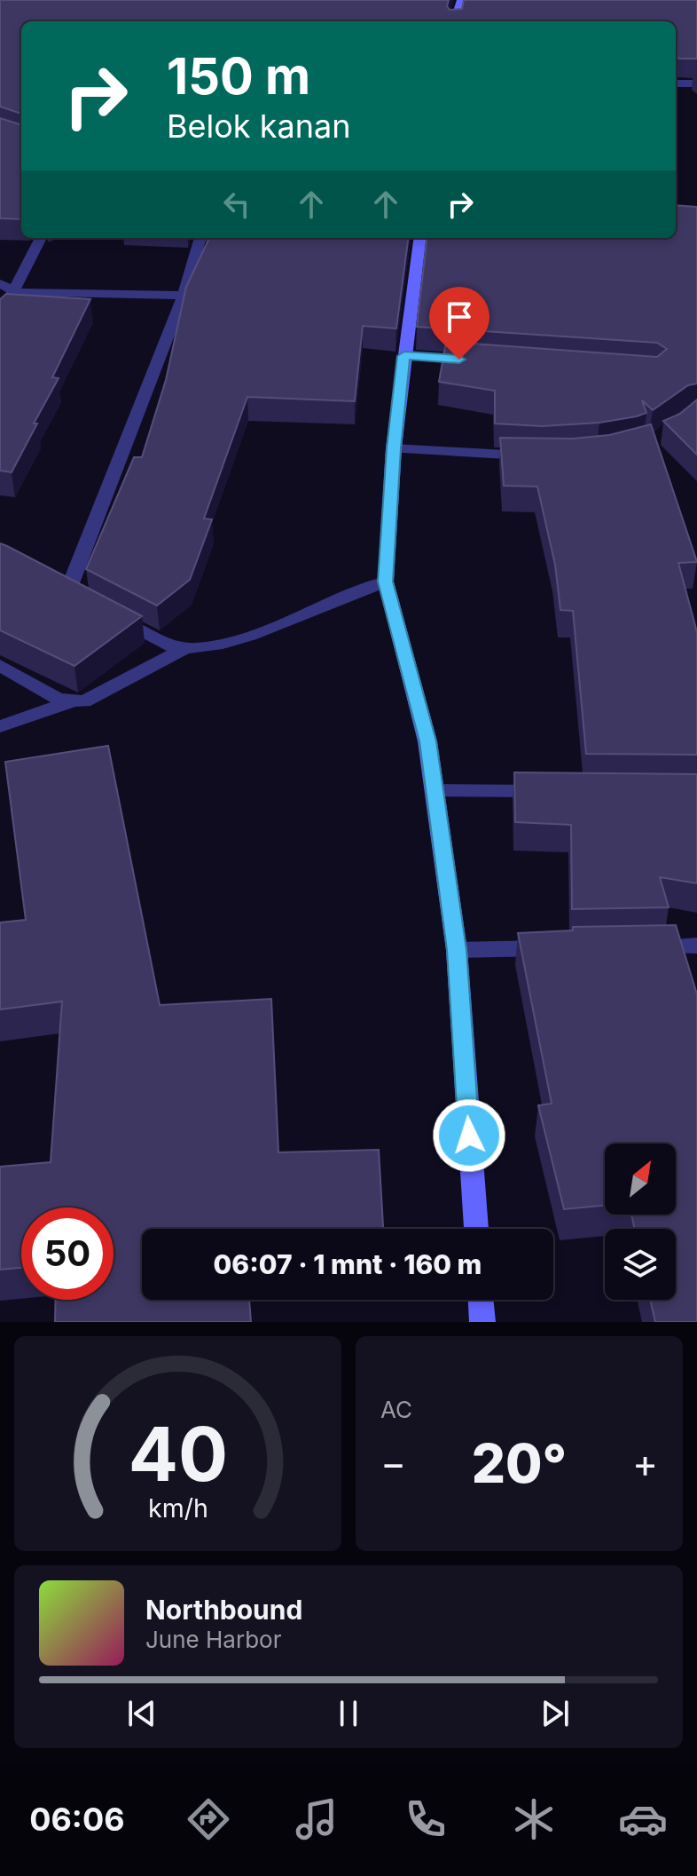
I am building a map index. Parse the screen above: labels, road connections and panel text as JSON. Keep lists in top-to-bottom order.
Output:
{
  "north": "top right",
  "page": {
    "turn": ["150 m", "Belok kanan"],
    "limit": "50",
    "trip": "06:07 · 1 mnt · 160 m",
    "tile": "AC",
    "heat": ["−", "20°", "+"],
    "song": ["Northbound", "June Harbor"],
    "tabs": "06:06",
    "gauge": ["40", "km/h"]
  }
}
